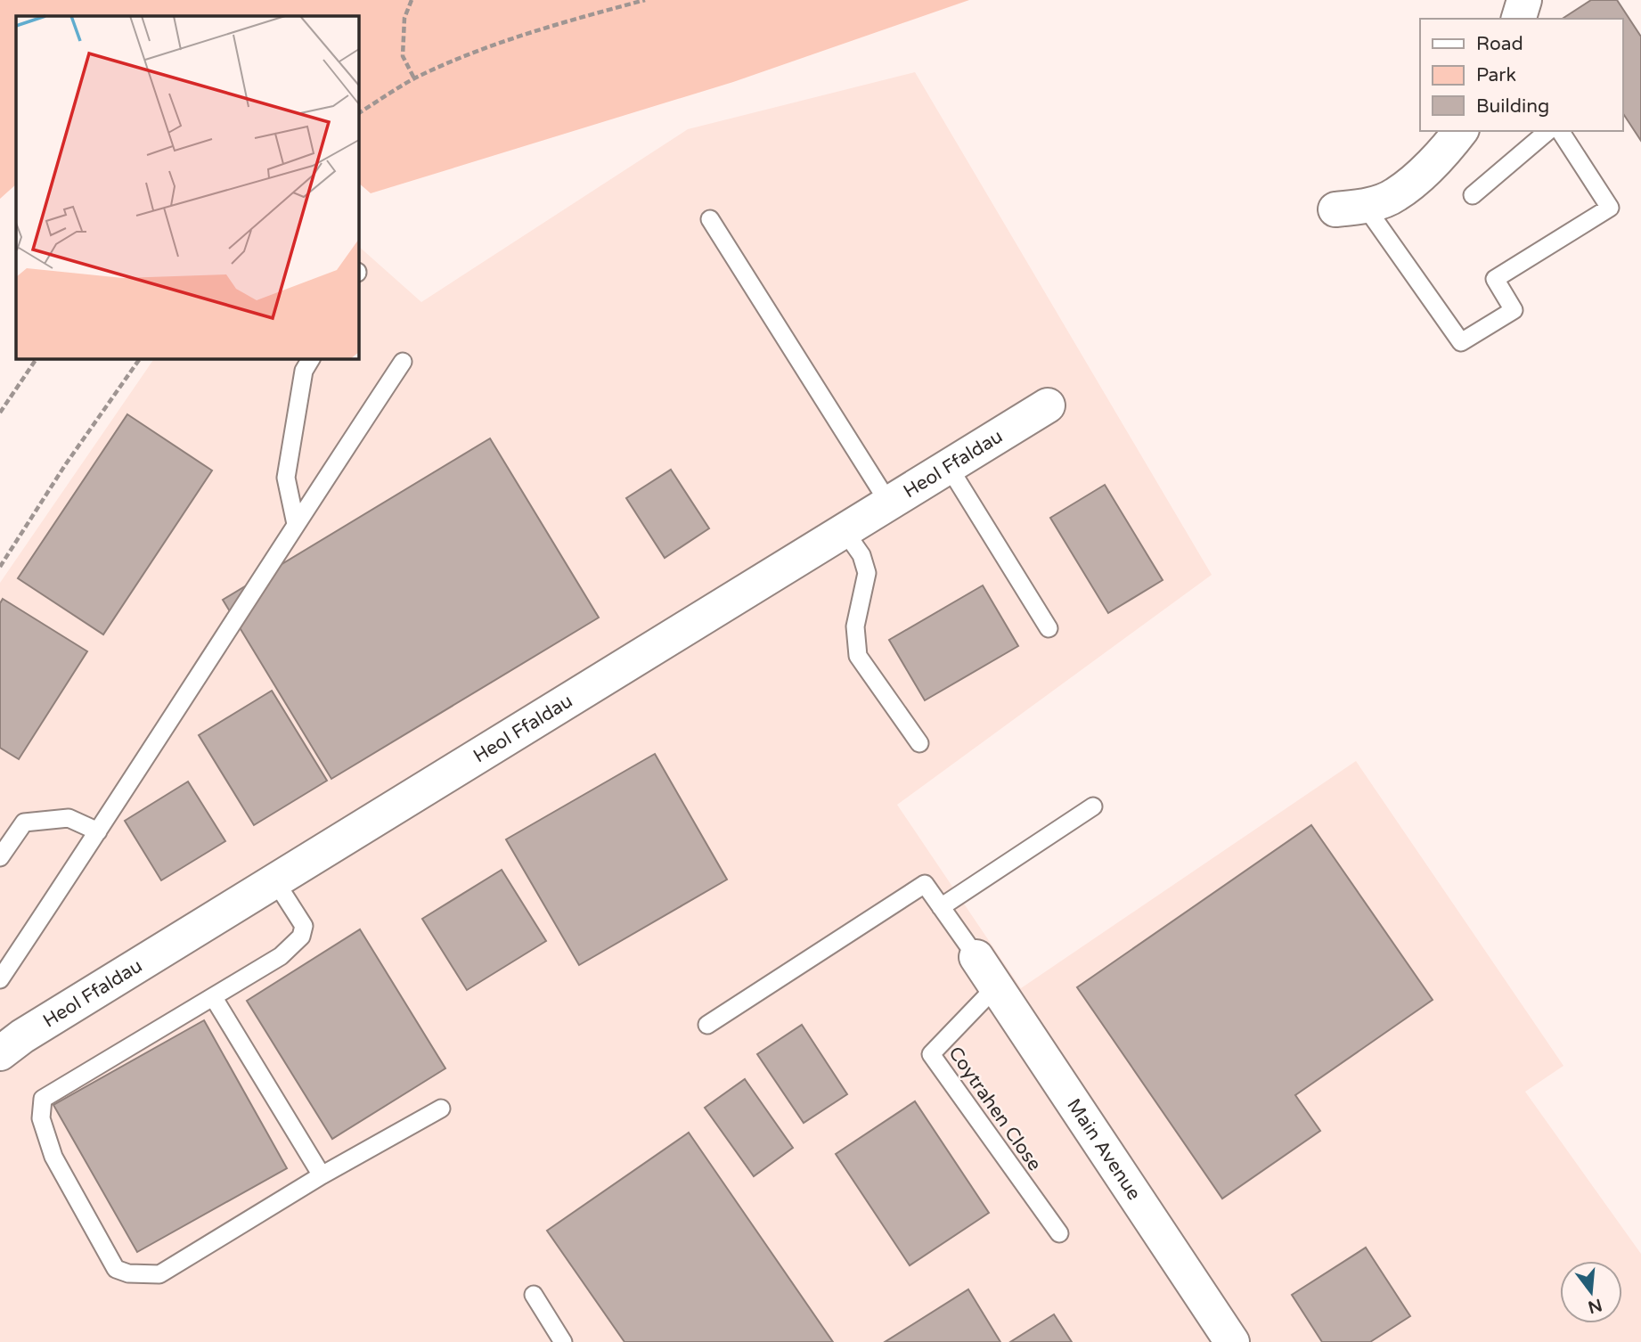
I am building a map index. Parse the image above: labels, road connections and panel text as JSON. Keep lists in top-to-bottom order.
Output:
{
  "streets": {
    "street": ["Heol Ffaldau", "Main Avenue"],
    "lane": ["Coytrahen Close"]
  },
  "crossings": [
    ["Coytrahen Close", "Main Avenue"]
  ],
  "legend": ["Road", "Park", "Building"],
  "north": "bottom"
}
